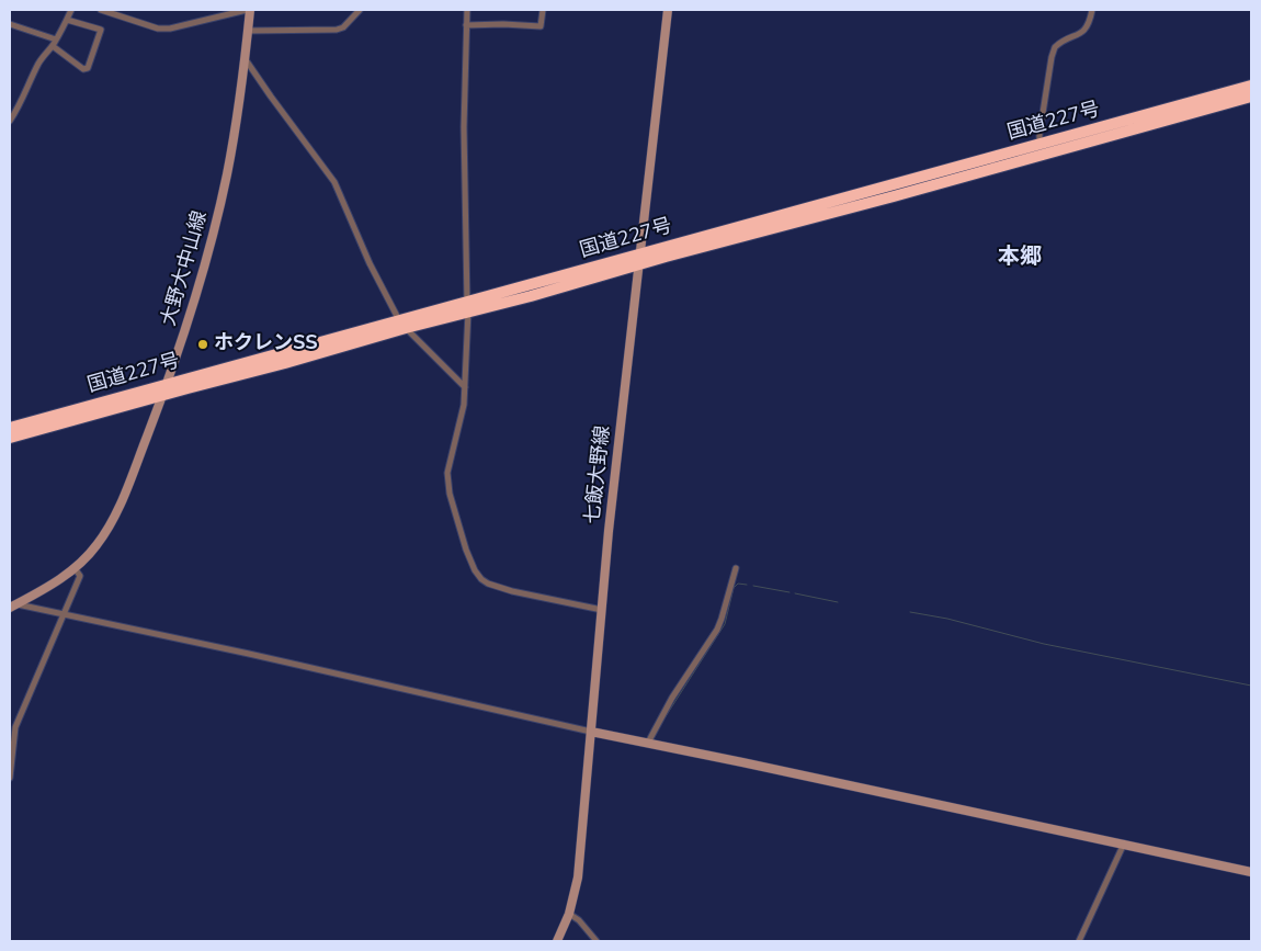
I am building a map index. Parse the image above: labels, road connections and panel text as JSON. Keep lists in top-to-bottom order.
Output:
{
  "streets": {
    "highway": ["国道227号"],
    "main road": ["大野大中山線", "七飯大野線"]
  },
  "crossings": [
    ["国道227号", "大野大中山線"],
    ["国道227号", "七飯大野線"]
  ],
  "districts": ["本郷"],
  "places": ["ホクレンSS"]
}
